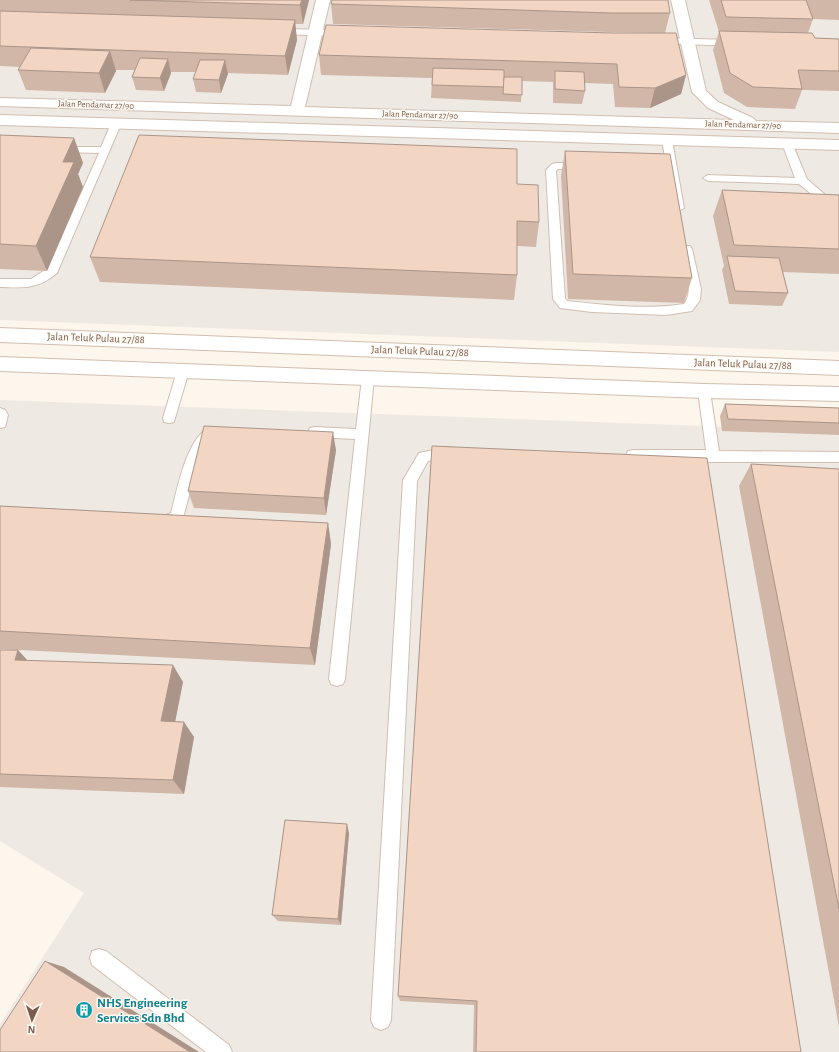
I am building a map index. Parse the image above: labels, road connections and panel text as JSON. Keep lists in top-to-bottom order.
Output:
{
  "streets": {
    "street": ["Jalan Pendamar 27/90", "Jalan Teluk Pulau 27/88"]
  },
  "places": {
    "building": ["NHS Engineering Services Sdn Bhd"]
  },
  "north": "bottom"
}
